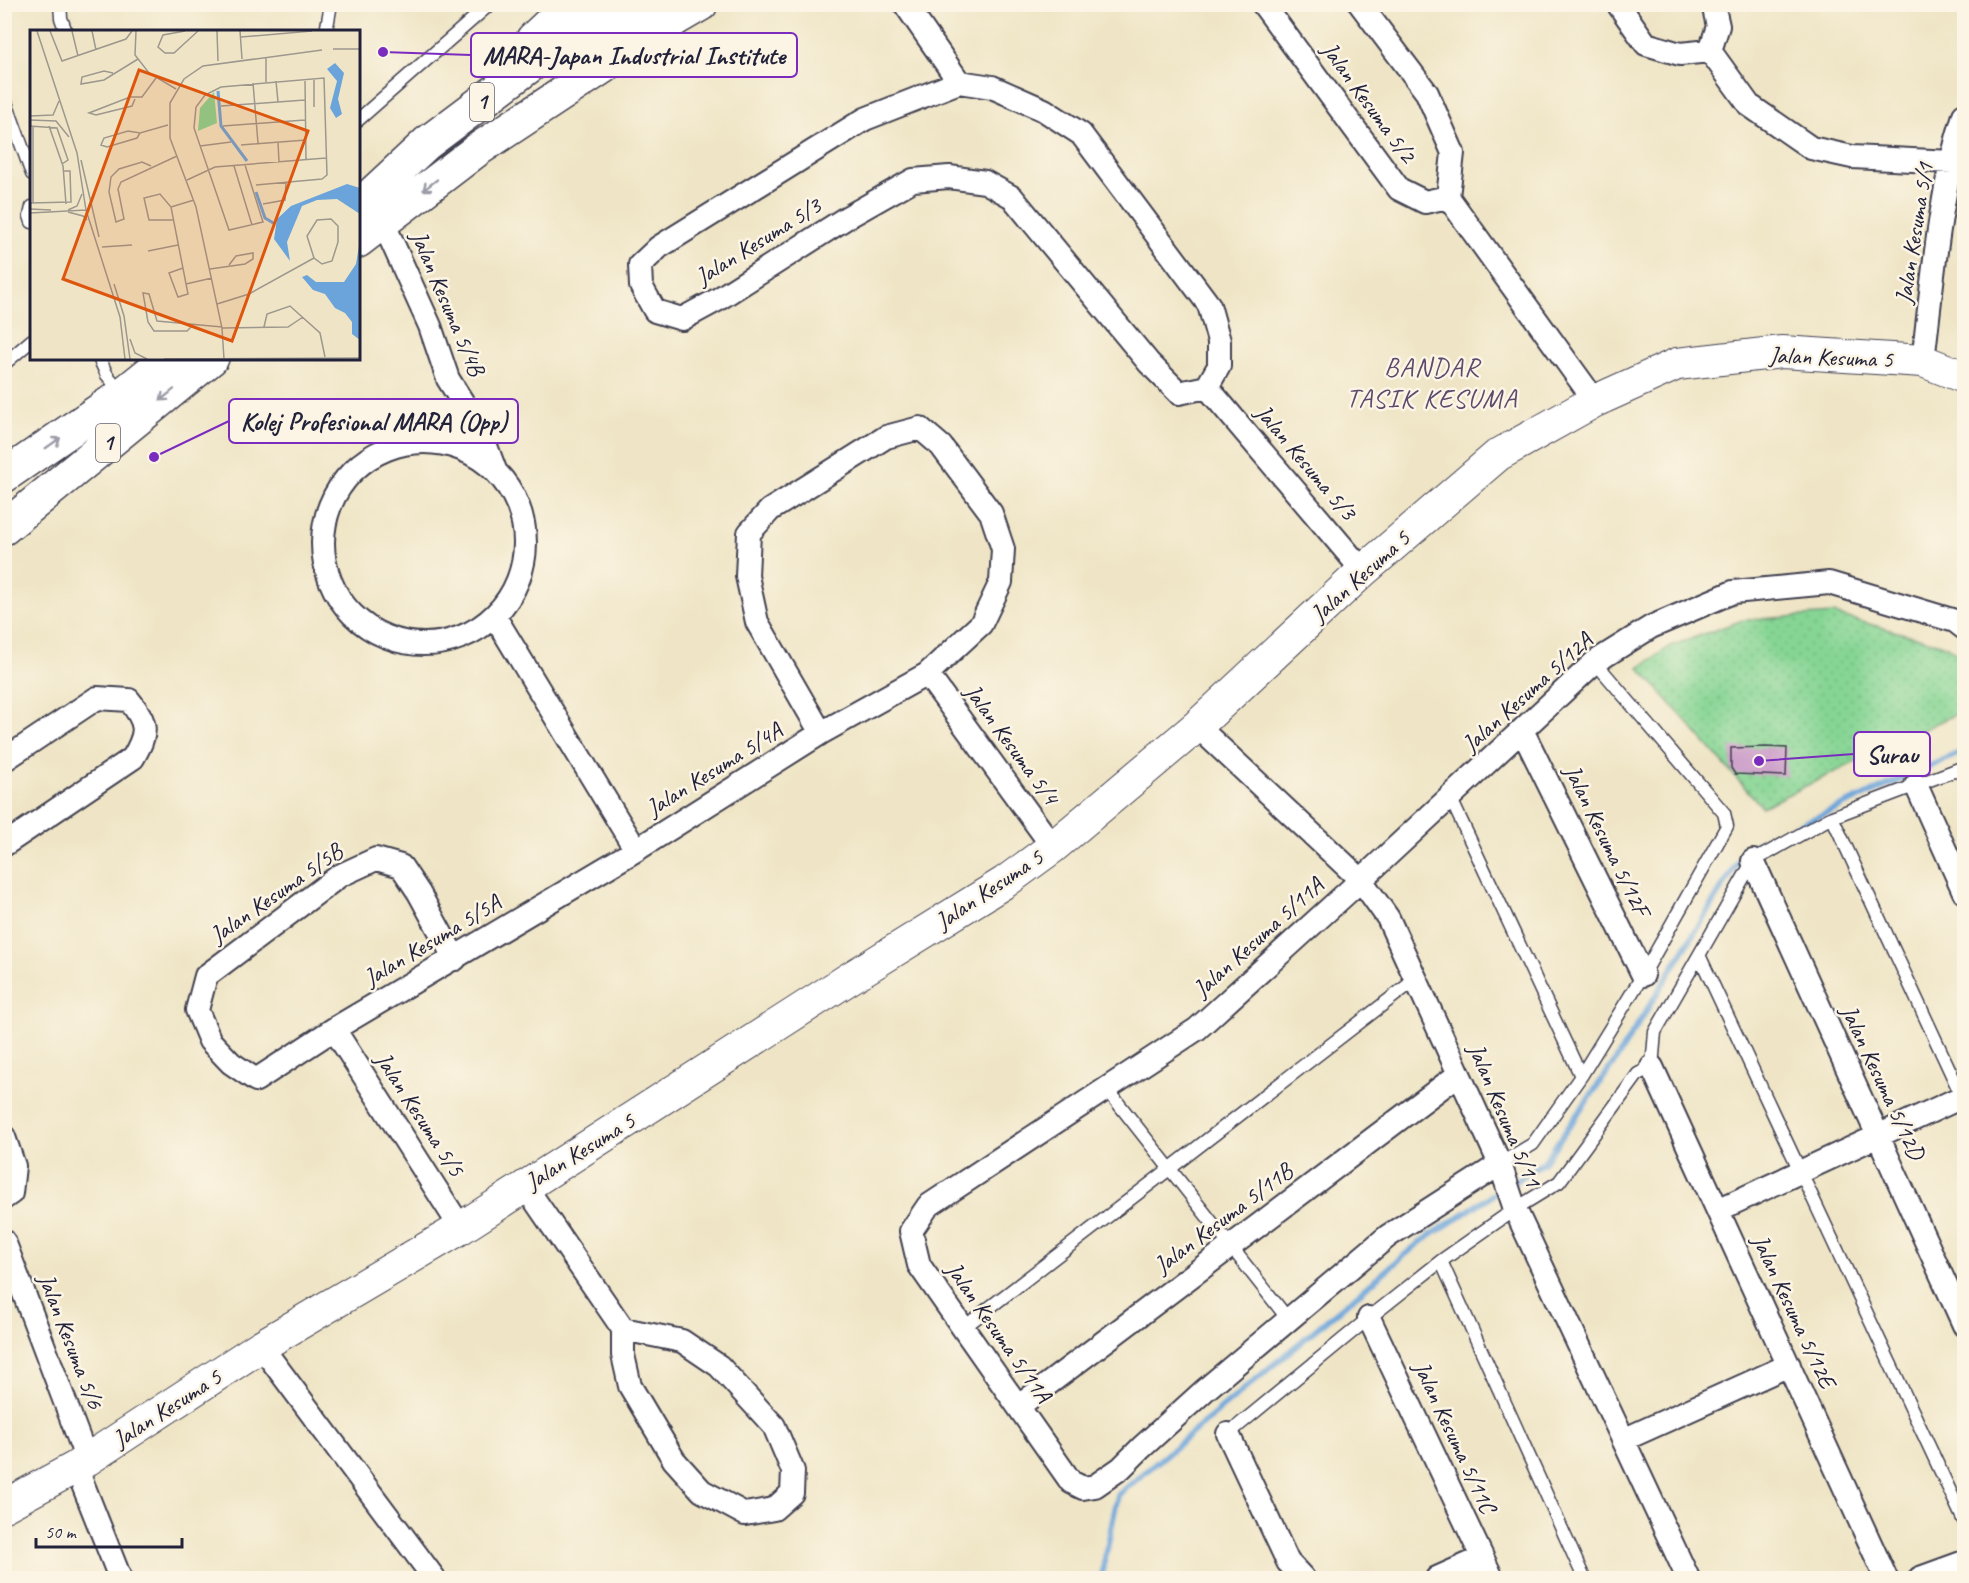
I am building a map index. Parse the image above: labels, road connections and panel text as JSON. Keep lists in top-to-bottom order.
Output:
{
  "streets": {
    "main road": ["1"],
    "street": [
      "Jalan Kesuma 5/2",
      "Jalan Kesuma 5/1",
      "Jalan Kesuma 5/3",
      "Jalan Kesuma 5/4B",
      "Jalan Kesuma 5",
      "Jalan Kesuma 5/12A",
      "Jalan Kesuma 5/4",
      "Jalan Kesuma 5/4A",
      "Jalan Kesuma 5/12F",
      "Jalan Kesuma 5/5B",
      "Jalan Kesuma 5/11A",
      "Jalan Kesuma 5/5A",
      "Jalan Kesuma 5/12D",
      "Jalan Kesuma 5/5",
      "Jalan Kesuma 5/11",
      "Jalan Kesuma 5/11B",
      "Jalan Kesuma 5/12E",
      "Jalan Kesuma 5/6",
      "Jalan Kesuma 5/11C"
    ]
  },
  "crossings": [
    ["1", "Jalan Kesuma 5/4B"],
    ["Jalan Kesuma 5/1", "Jalan Kesuma 5"],
    ["Jalan Kesuma 5/3", "Jalan Kesuma 5"],
    ["Jalan Kesuma 5", "Jalan Kesuma 5/4"],
    ["Jalan Kesuma 5", "Jalan Kesuma 5/5"],
    ["Jalan Kesuma 5", "Jalan Kesuma 5/11"],
    ["Jalan Kesuma 5", "Jalan Kesuma 5/6"],
    ["Jalan Kesuma 5/12A", "Jalan Kesuma 5/12F"],
    ["Jalan Kesuma 5/12A", "Jalan Kesuma 5/11A"],
    ["Jalan Kesuma 5/12A", "Jalan Kesuma 5/11"],
    ["Jalan Kesuma 5/4", "Jalan Kesuma 5/4A"],
    ["Jalan Kesuma 5/4A", "Jalan Kesuma 5/5A"],
    ["Jalan Kesuma 5/5B", "Jalan Kesuma 5/5A"],
    ["Jalan Kesuma 5/11A", "Jalan Kesuma 5/11"],
    ["Jalan Kesuma 5/11A", "Jalan Kesuma 5/11B"],
    ["Jalan Kesuma 5/5A", "Jalan Kesuma 5/5"],
    ["Jalan Kesuma 5/11", "Jalan Kesuma 5/11B"]
  ],
  "districts": ["BANDAR TASIK KESUMA"],
  "places": ["MARA-Japan Industrial Institute", "Kolej Profesional MARA (Opp)", "Surau"],
  "scale_bar": "50 m"
}
